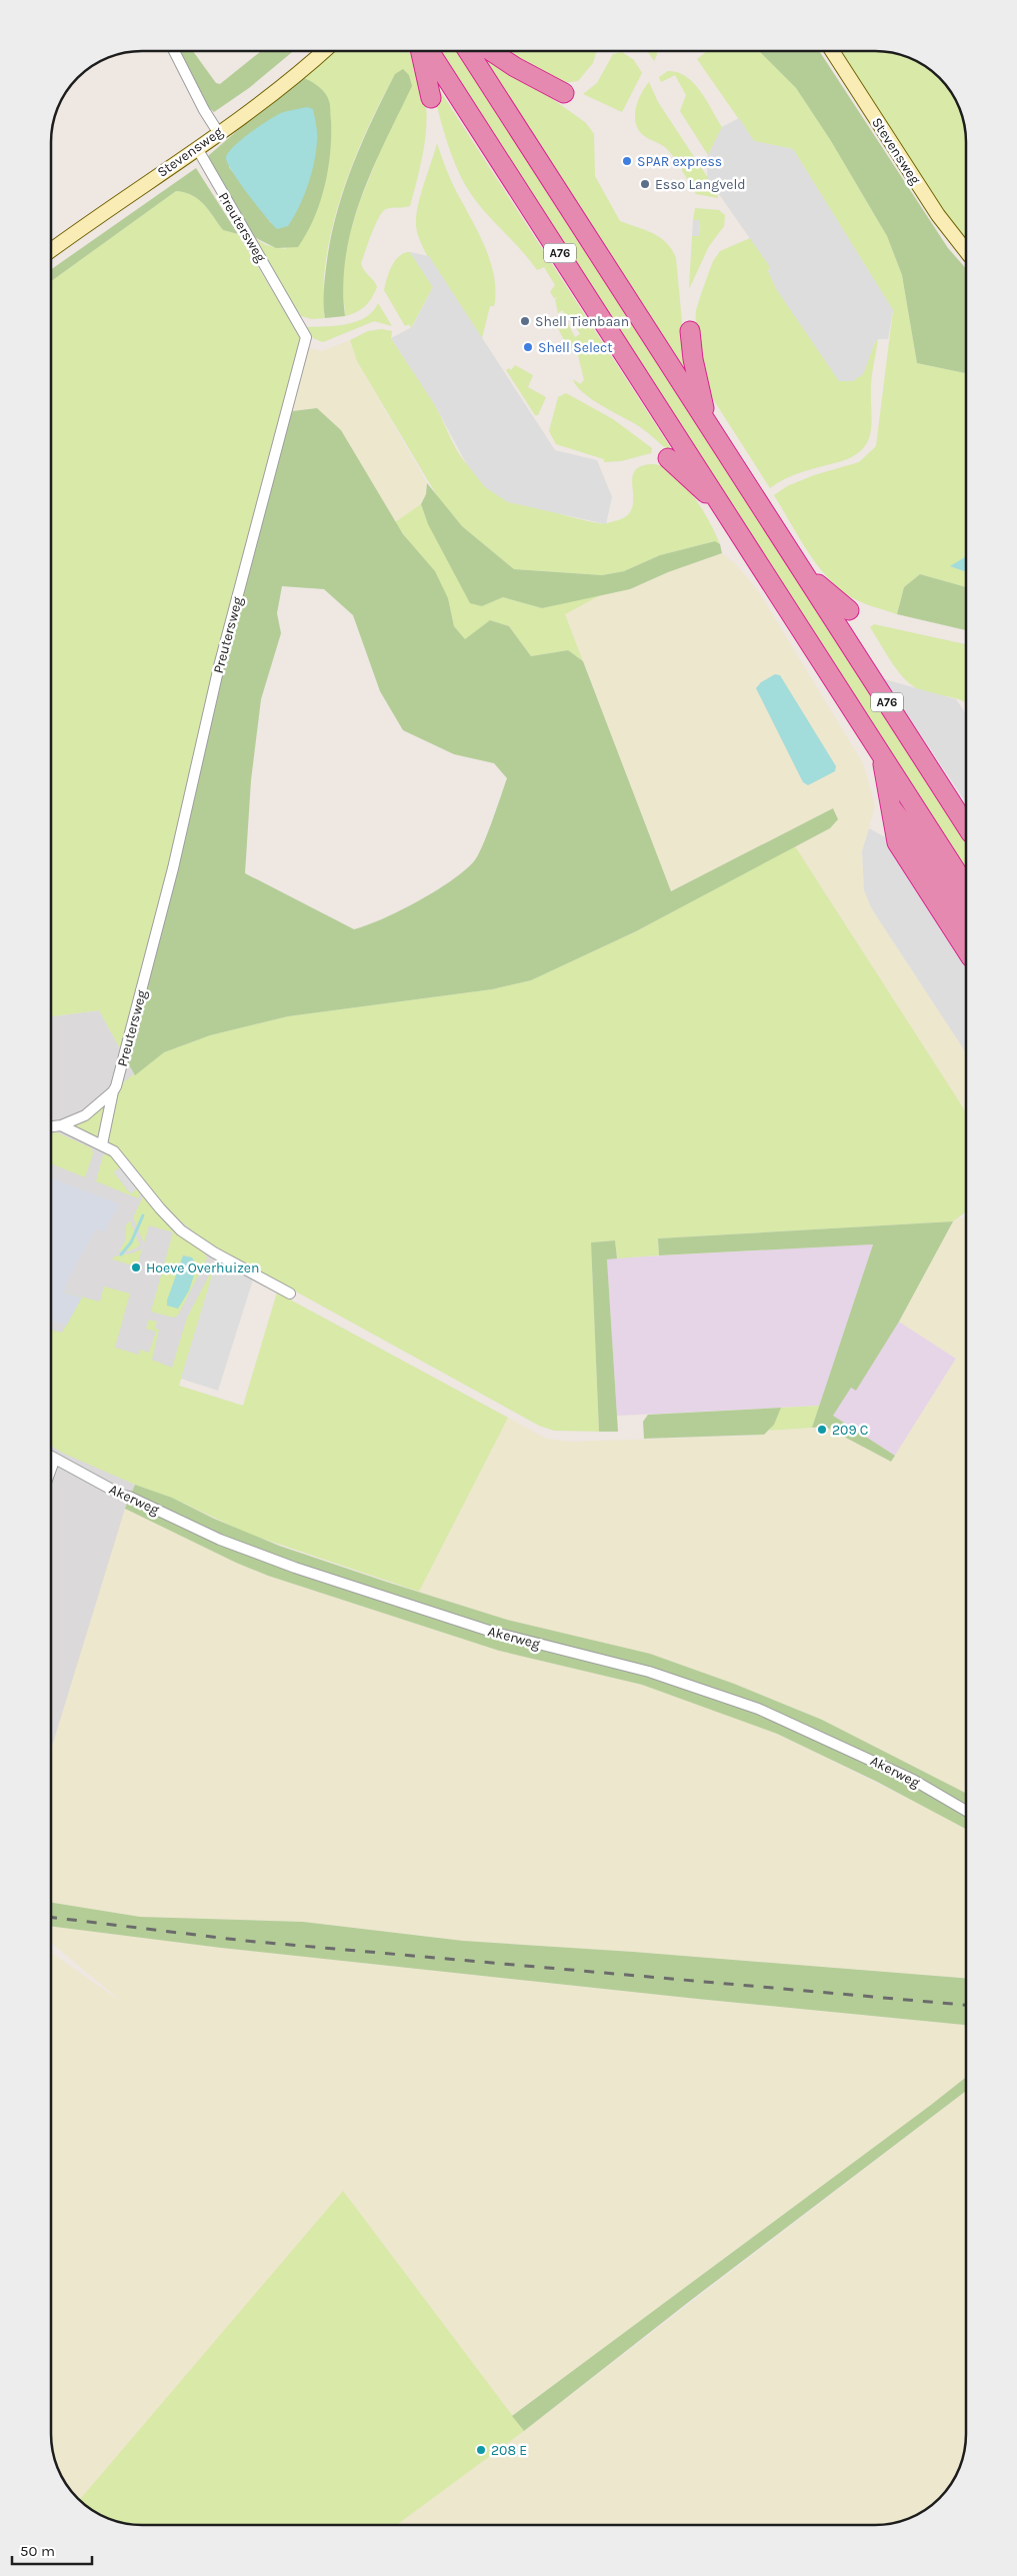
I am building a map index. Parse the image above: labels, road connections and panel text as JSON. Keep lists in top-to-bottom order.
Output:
{
  "streets": {
    "highway": ["A76"],
    "street": ["Stevensweg", "Preutersweg", "Akerweg"]
  },
  "crossings": [
    ["Stevensweg", "Preutersweg"]
  ],
  "places": [
    "SPAR express",
    "Esso Langveld",
    "Shell Tienbaan",
    "Shell Select",
    "Hoeve Overhuizen",
    "209 C",
    "208 E"
  ],
  "scale_bar": "50 m"
}
